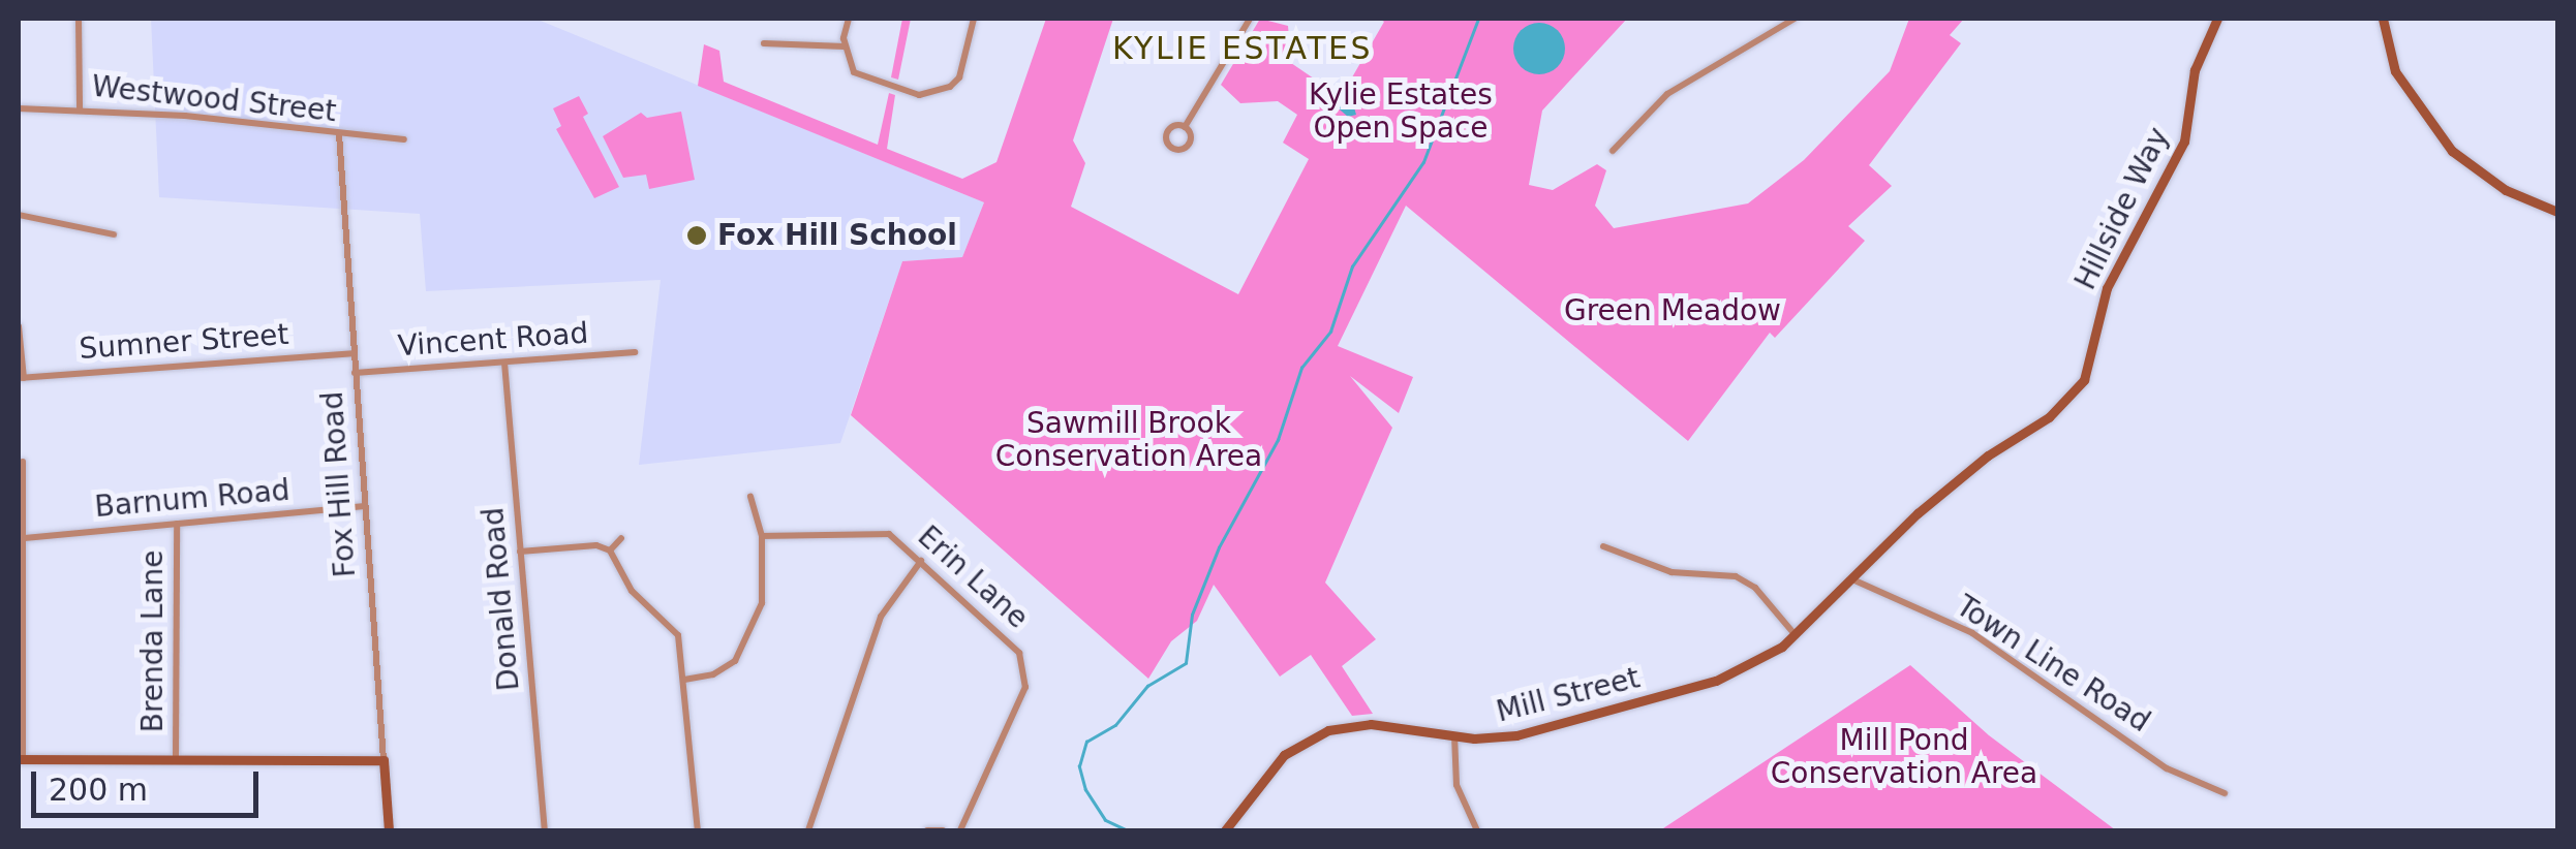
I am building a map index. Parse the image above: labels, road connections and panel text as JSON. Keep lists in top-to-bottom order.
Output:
{
  "streets": {
    "street": [
      "Westwood Street",
      "Hillside Way",
      "Vincent Road",
      "Sumner Street",
      "Fox Hill Road",
      "Barnum Road",
      "Erin Lane",
      "Donald Road",
      "Brenda Lane",
      "Town Line Road",
      "Mill Street"
    ]
  },
  "crossings": [
    ["Westwood Street", "Fox Hill Road"],
    ["Hillside Way", "Mill Street"],
    ["Vincent Road", "Fox Hill Road"],
    ["Vincent Road", "Donald Road"],
    ["Sumner Street", "Fox Hill Road"],
    ["Fox Hill Road", "Barnum Road"],
    ["Barnum Road", "Brenda Lane"],
    ["Town Line Road", "Mill Street"]
  ],
  "districts": ["KYLIE ESTATES"],
  "parks": [
    "Kylie Estates Open Space",
    "Green Meadow",
    "Sawmill Brook Conservation Area",
    "Mill Pond Conservation Area"
  ],
  "places": ["Fox Hill School"],
  "scale_bar": "200 m"
}
